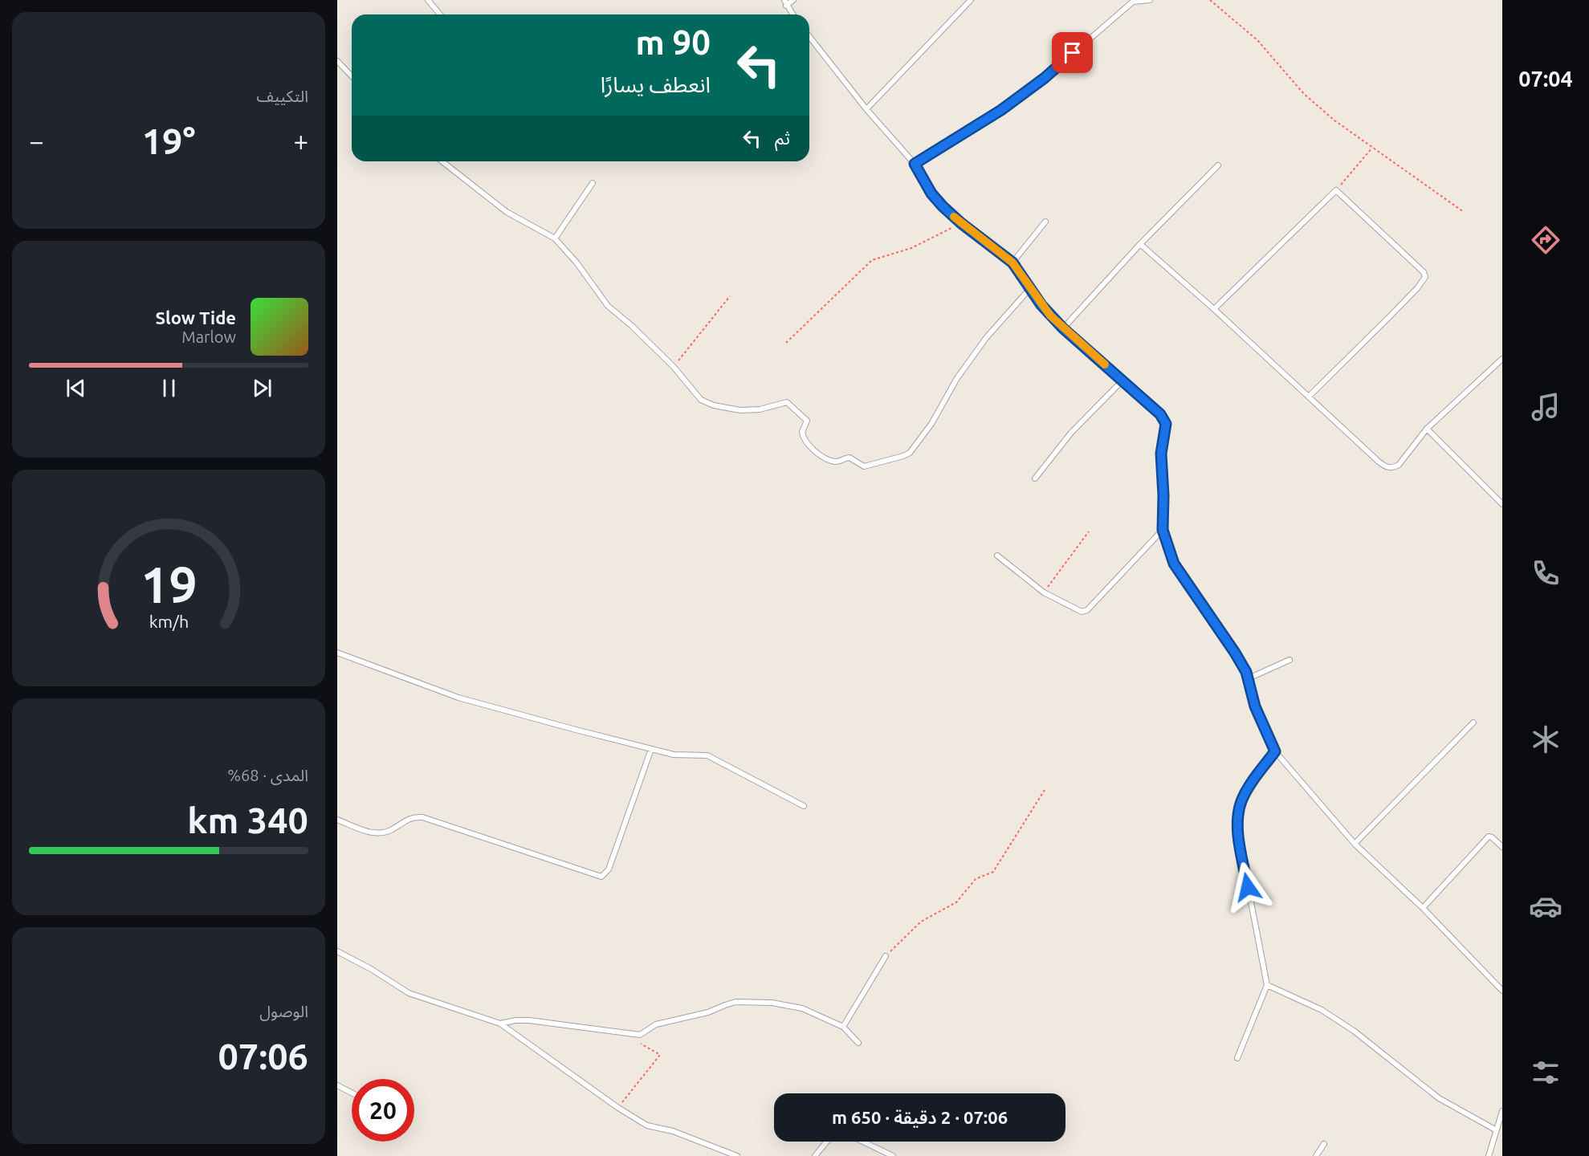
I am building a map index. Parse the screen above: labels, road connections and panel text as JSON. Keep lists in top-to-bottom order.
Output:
{
  "page": {
    "tabs": "07:04",
    "tile": [
      "التكييف",
      ["المدى · 68%", "340 km"],
      ["الوصول", "07:06"]
    ],
    "turn": ["90 m", "انعطف يسارًا"],
    "then": "ثم",
    "heat": ["−", "19°", "+"],
    "song": ["Slow Tide", "Marlow"],
    "limit": "20",
    "trip": "07:06 · 2 دقيقة · 650 m",
    "gauge": ["19", "km/h"]
  }
}
